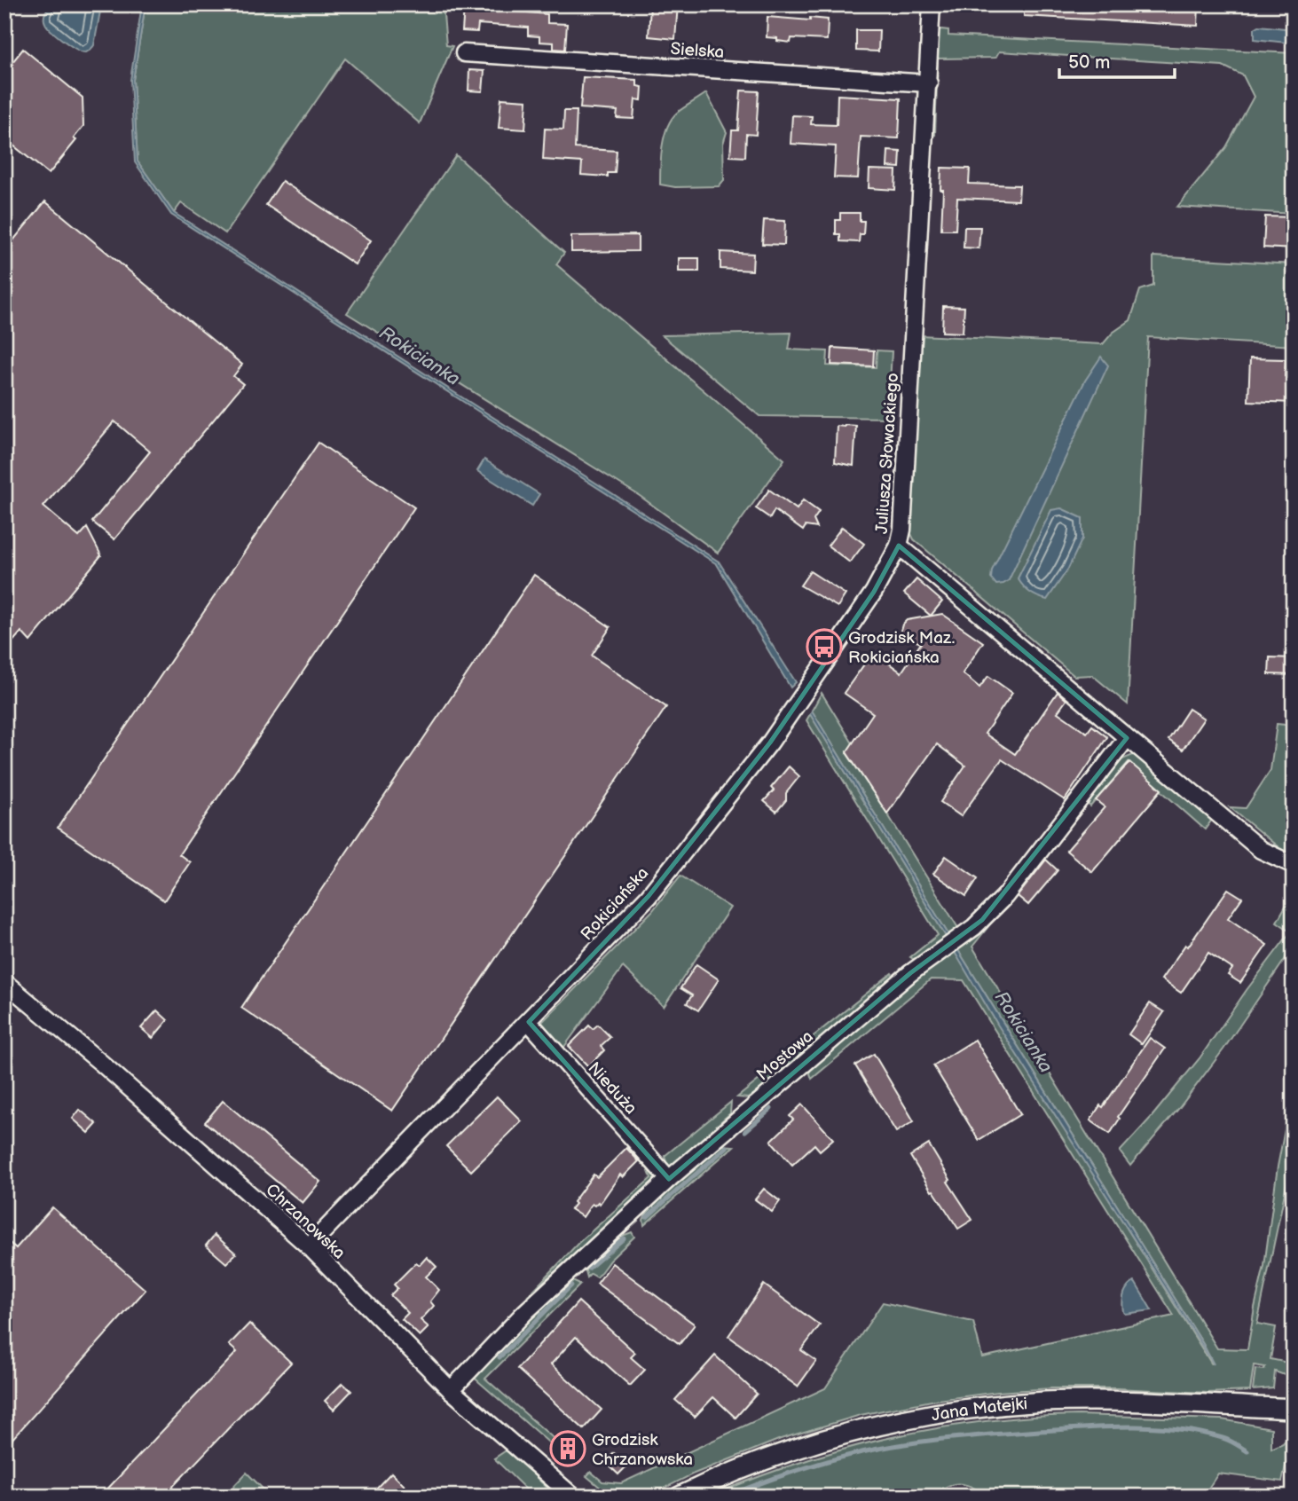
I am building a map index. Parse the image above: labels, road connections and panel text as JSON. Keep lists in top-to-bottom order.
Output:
{
  "streets": {
    "street": [
      "Sielska",
      "Juliusza Słowackiego",
      "Rokiciańska",
      "Mostowa",
      "Nieduża",
      "Chrzanowska",
      "Jana Matejki"
    ]
  },
  "crossings": [
    ["Sielska", "Juliusza Słowackiego"],
    ["Juliusza Słowackiego", "Rokiciańska"],
    ["Juliusza Słowackiego", "Mostowa"],
    ["Rokiciańska", "Nieduża"],
    ["Rokiciańska", "Chrzanowska"],
    ["Mostowa", "Nieduża"],
    ["Mostowa", "Chrzanowska"]
  ],
  "water": ["Rokicianka"],
  "places": {
    "bus stop": ["Grodzisk Maz. Rokiciańska"],
    "building": ["Grodzisk Chrzanowska"]
  },
  "scale_bar": "50 m"
}
